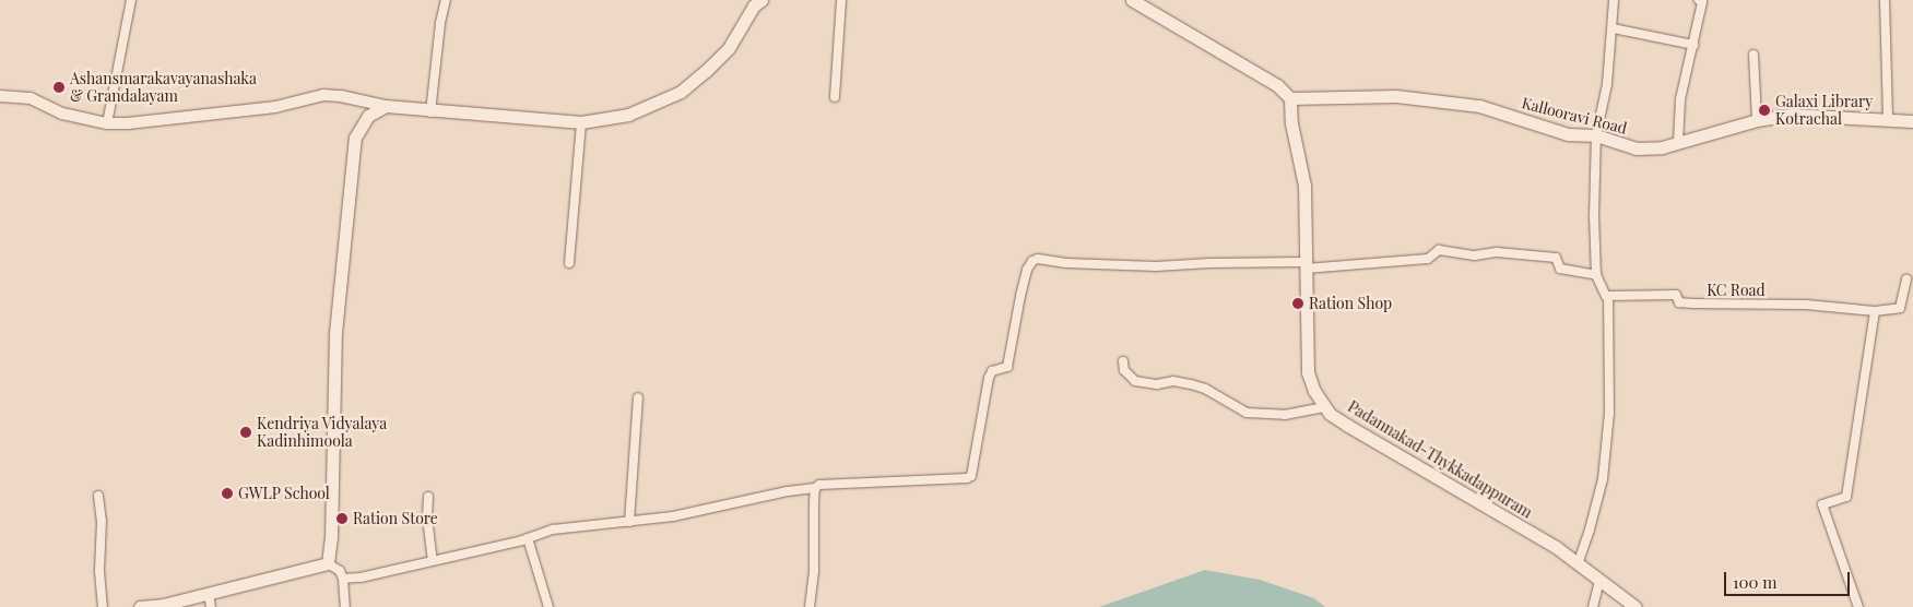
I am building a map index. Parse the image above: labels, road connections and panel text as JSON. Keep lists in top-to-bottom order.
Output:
{
  "streets": {
    "main road": ["Kallooravi Road", "Padannakad-Thykkadappuram"],
    "street": ["KC Road"]
  },
  "crossings": [
    ["Kallooravi Road", "Padannakad-Thykkadappuram"]
  ],
  "places": [
    "Ashansmarakavayanashaka & Grandalayam",
    "Galaxi Library Kotrachal",
    "Ration Shop",
    "Kendriya Vidyalaya Kadinhimoola",
    "GWLP School",
    "Ration Store"
  ],
  "scale_bar": "100 m"
}
